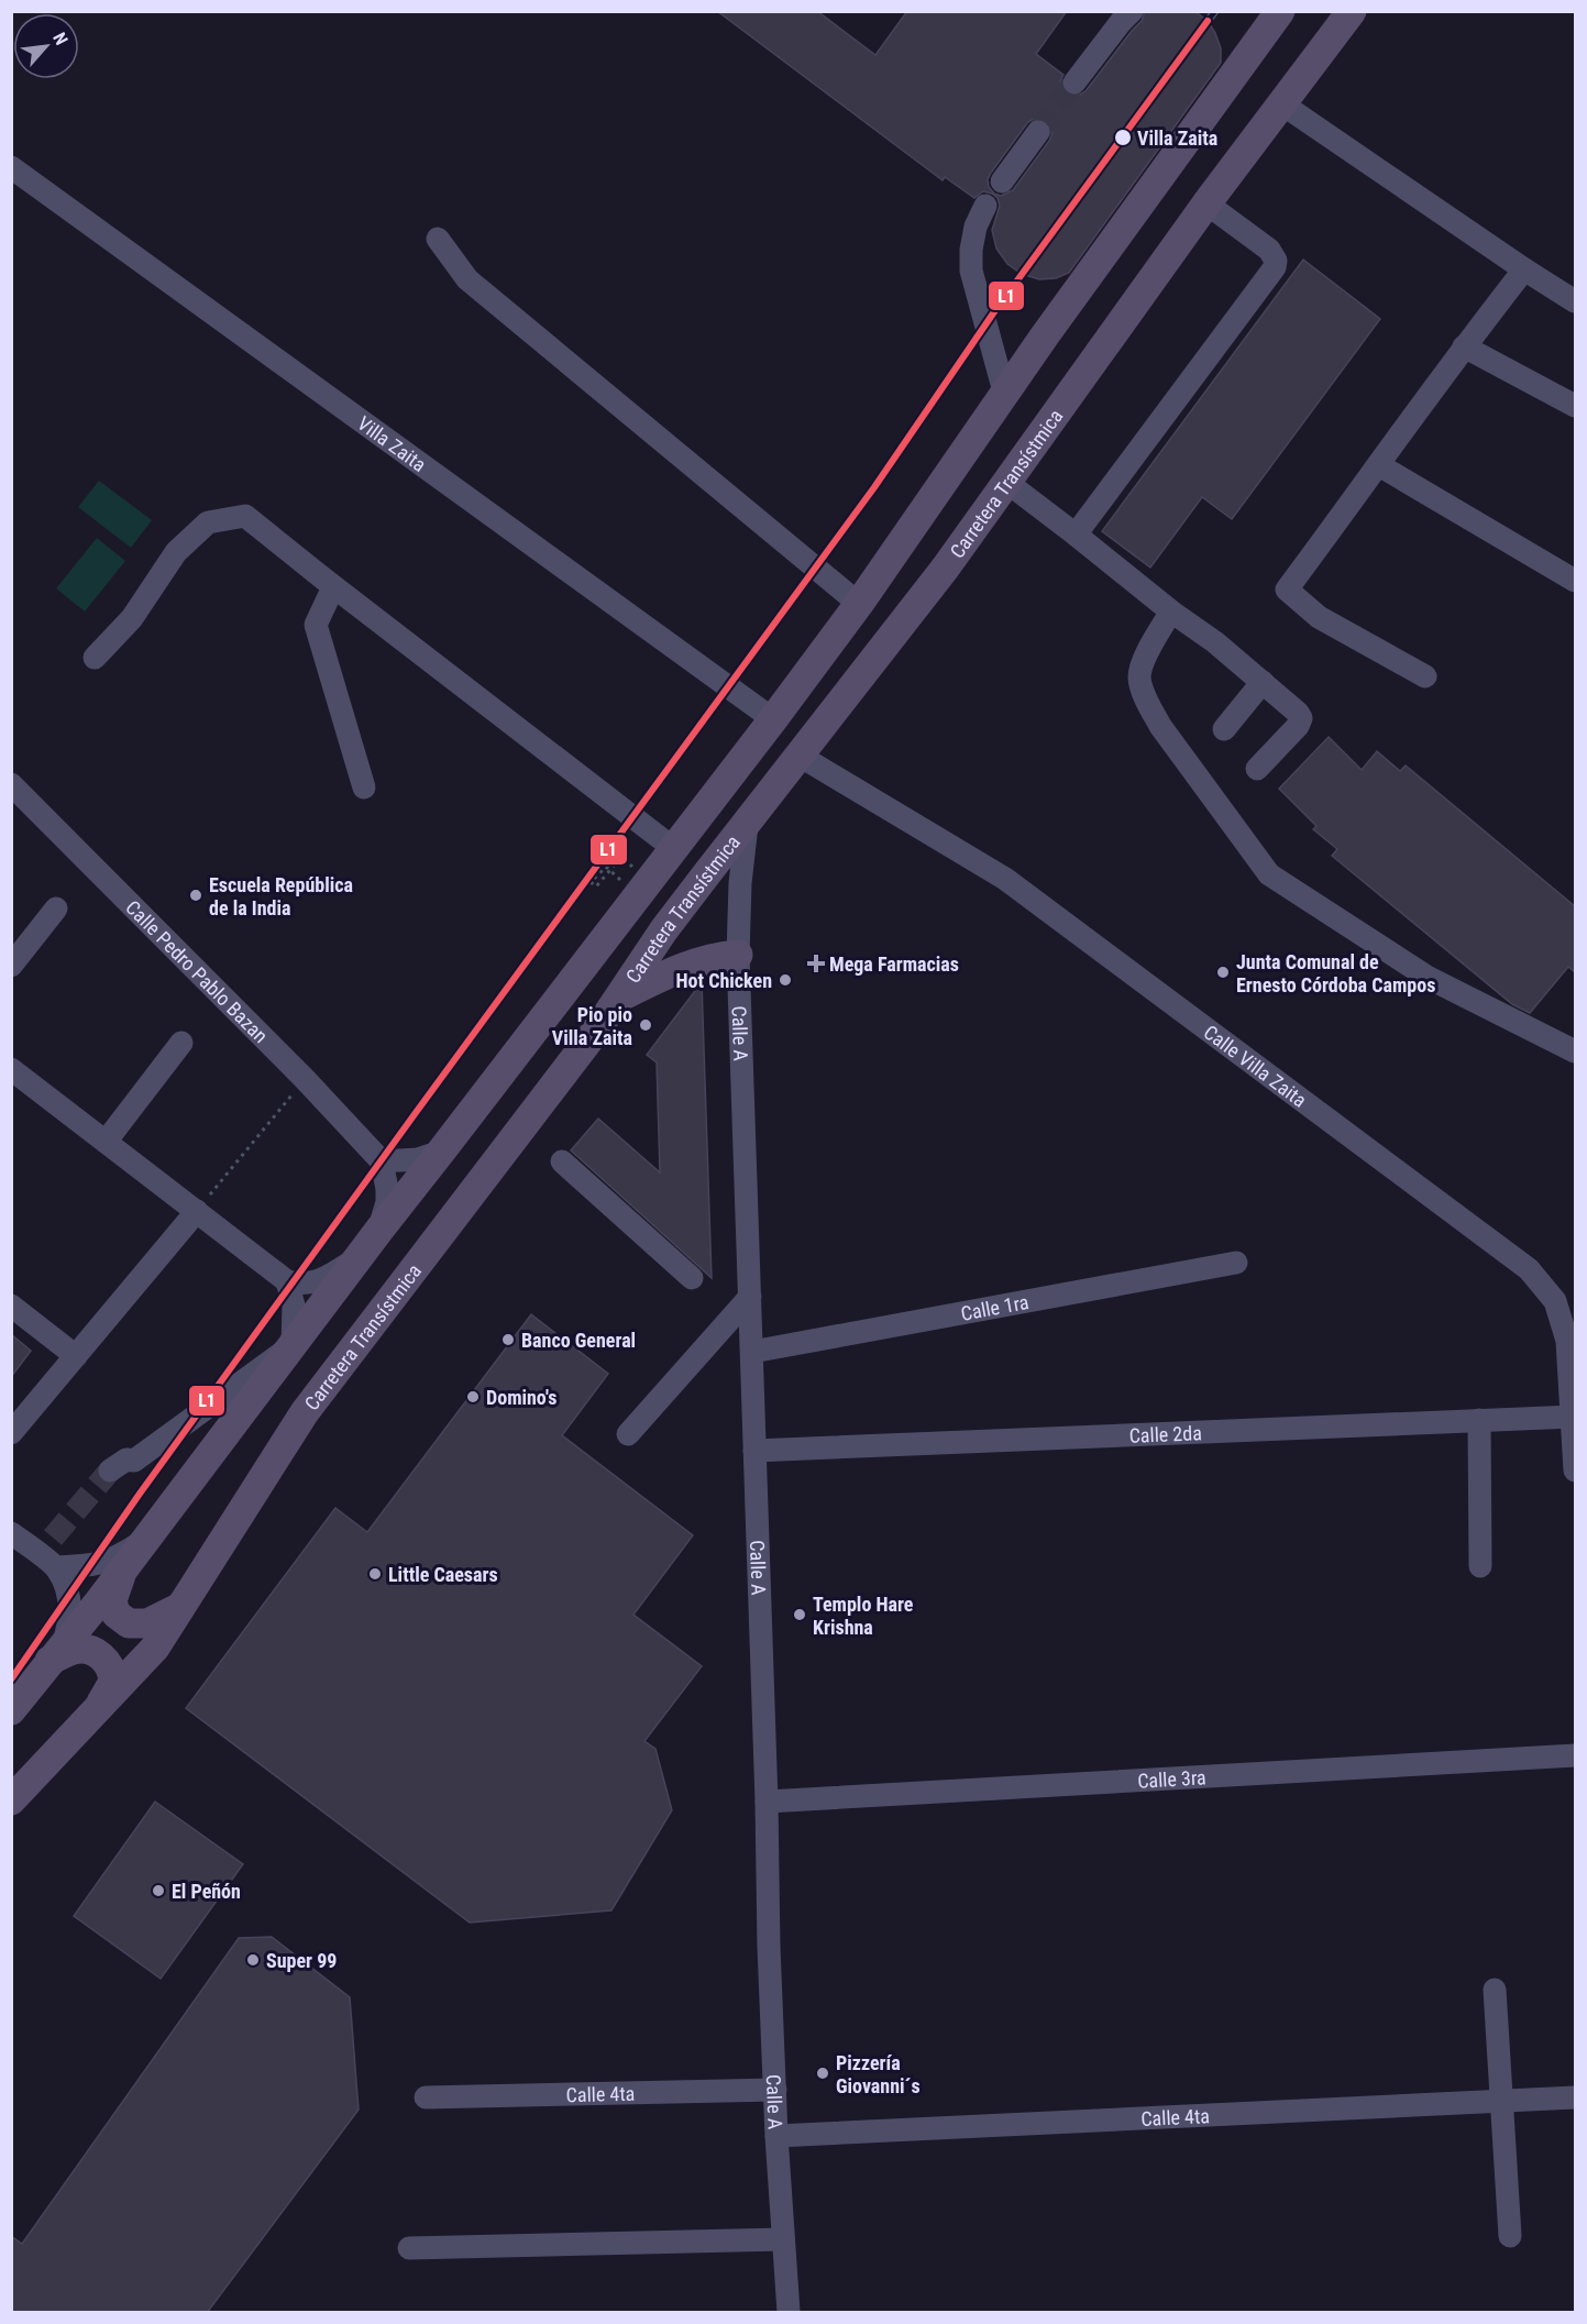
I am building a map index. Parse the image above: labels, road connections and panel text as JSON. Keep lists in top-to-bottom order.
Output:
{
  "streets": {
    "main road": ["Carretera Transístmica"],
    "street": [
      "Villa Zaita",
      "Calle Pedro Pablo Bazan",
      "Calle A",
      "Calle Villa Zaita",
      "Calle 1ra",
      "Calle 2da",
      "Calle 3ra",
      "Calle 4ta"
    ]
  },
  "crossings": [
    ["Carretera Transístmica", "Calle A"],
    ["Carretera Transístmica", "Calle Villa Zaita"],
    ["Calle A", "Calle 1ra"],
    ["Calle A", "Calle 2da"],
    ["Calle A", "Calle 3ra"],
    ["Calle A", "Calle 4ta"],
    ["Calle Villa Zaita", "Calle 2da"]
  ],
  "places": {
    "other": [
      "Villa Zaita",
      "Escuela República de la India",
      "Junta Comunal de Ernesto Córdoba Campos",
      "Hot Chicken",
      "Pio pio Villa Zaita",
      "Banco General",
      "Domino's",
      "Little Caesars",
      "Templo Hare Krishna",
      "El Peñón",
      "Super 99",
      "Pizzería Giovanni´s"
    ],
    "health": ["Mega Farmacias"]
  },
  "lines": ["transit line L1"],
  "north": "top right"
}
